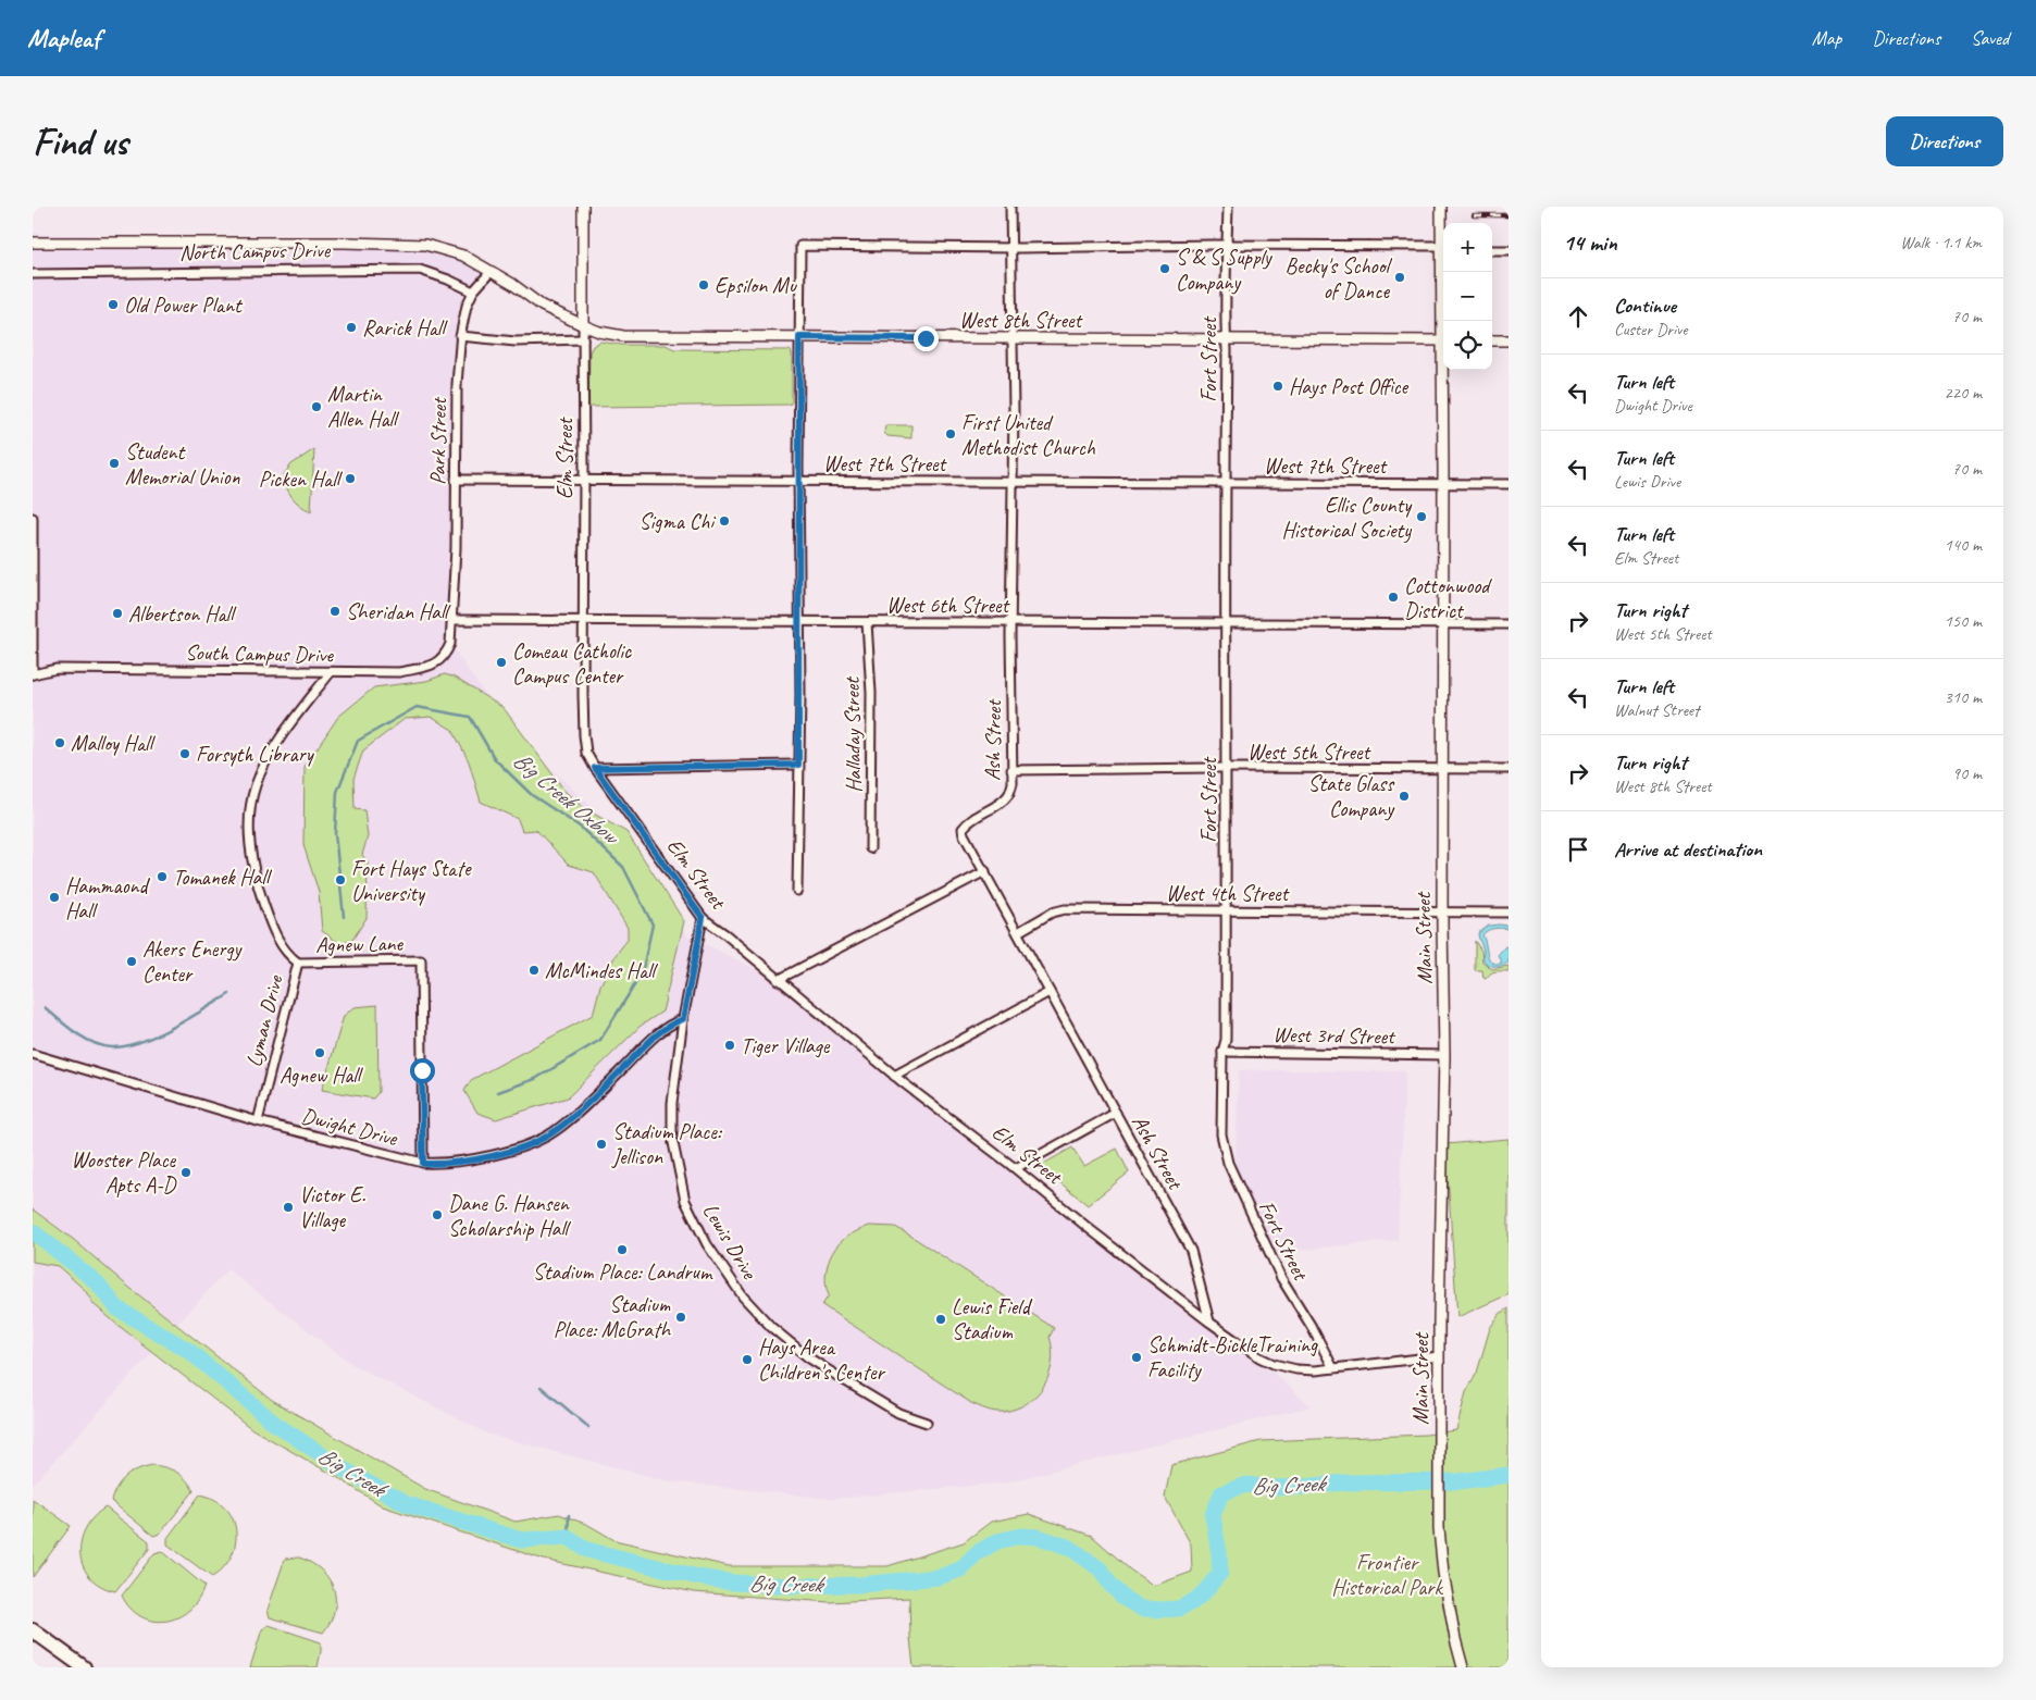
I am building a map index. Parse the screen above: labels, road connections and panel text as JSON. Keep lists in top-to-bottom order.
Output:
{
  "streets": {
    "street": [
      "North Campus Drive",
      "West 8th Street",
      "Fort Street",
      "Park Street",
      "Elm Street",
      "West 7th Street",
      "West 6th Street",
      "South Campus Drive",
      "Halladay Street",
      "Ash Street",
      "West 5th Street",
      "West 4th Street",
      "Main Street",
      "Agnew Lane",
      "Lyman Drive",
      "West 3rd Street",
      "Dwight Drive",
      "Lewis Drive"
    ]
  },
  "crossings": [
    ["North Campus Drive", "West 8th Street"],
    ["North Campus Drive", "Park Street"],
    ["West 8th Street", "Fort Street"],
    ["West 8th Street", "Elm Street"],
    ["West 8th Street", "Ash Street"],
    ["Fort Street", "Elm Street"],
    ["Fort Street", "West 7th Street"],
    ["Fort Street", "West 6th Street"],
    ["Fort Street", "West 5th Street"],
    ["Fort Street", "West 4th Street"],
    ["Fort Street", "West 3rd Street"],
    ["Park Street", "West 7th Street"],
    ["Park Street", "West 6th Street"],
    ["Park Street", "South Campus Drive"],
    ["Elm Street", "West 7th Street"],
    ["Elm Street", "West 6th Street"],
    ["Elm Street", "Ash Street"],
    ["Elm Street", "Main Street"],
    ["Elm Street", "Lewis Drive"],
    ["West 7th Street", "Ash Street"],
    ["West 7th Street", "Main Street"],
    ["West 6th Street", "South Campus Drive"],
    ["West 6th Street", "Halladay Street"],
    ["West 6th Street", "Ash Street"],
    ["West 6th Street", "Main Street"],
    ["South Campus Drive", "Lyman Drive"],
    ["Ash Street", "West 5th Street"],
    ["Ash Street", "West 4th Street"],
    ["West 5th Street", "Main Street"],
    ["West 4th Street", "Main Street"],
    ["Main Street", "West 3rd Street"],
    ["Agnew Lane", "Lyman Drive"],
    ["Agnew Lane", "Dwight Drive"],
    ["Lyman Drive", "Dwight Drive"],
    ["Dwight Drive", "Lewis Drive"]
  ],
  "water": ["Big Creek Oxbow", "Big Creek"],
  "parks": ["Frontier Historical Park"],
  "places": [
    "S & S Supply Company",
    "Becky's School of Dance",
    "Epsilon Mu",
    "Old Power Plant",
    "Rarick Hall",
    "Hays Post Office",
    "Martin Allen Hall",
    "First United Methodist Church",
    "Student Memorial Union",
    "Picken Hall",
    "Ellis County Historical Society",
    "Sigma Chi",
    "Cottonwood District",
    "Sheridan Hall",
    "Albertson Hall",
    "Comeau Catholic Campus Center",
    "Malloy Hall",
    "Forsyth Library",
    "State Glass Company",
    "Tomanek Hall",
    "Fort Hays State University",
    "Hammaond Hall",
    "Akers Energy Center",
    "McMindes Hall",
    "Tiger Village",
    "Agnew Hall",
    "Stadium Place: Jellison",
    "Wooster Place Apts A-D",
    "Victor E. Village",
    "Dane G. Hansen Scholarship Hall",
    "Stadium Place: Landrum",
    "Stadium Place: McGrath",
    "Lewis Field Stadium",
    "Schmidt-BickleTraining Facility",
    "Hays Area Children's Center"
  ],
  "page": {
    "header": "Mapleaf",
    "nav": ["Map", "Directions", "Saved"],
    "buttons": "Directions",
    "title": "Find us",
    "heading": ["14 min", "Walk · 1.1 km"],
    "map_buttons": ["+", "−"],
    "list": [
      ["Continue", "Custer Drive", "70 m"],
      ["Turn left", "Dwight Drive", "220 m"],
      ["Turn left", "Lewis Drive", "70 m"],
      ["Turn left", "Elm Street", "140 m"],
      ["Turn right", "West 5th Street", "150 m"],
      ["Turn left", "Walnut Street", "310 m"],
      ["Turn right", "West 8th Street", "90 m"],
      "Arrive at destination"
    ]
  }
}
